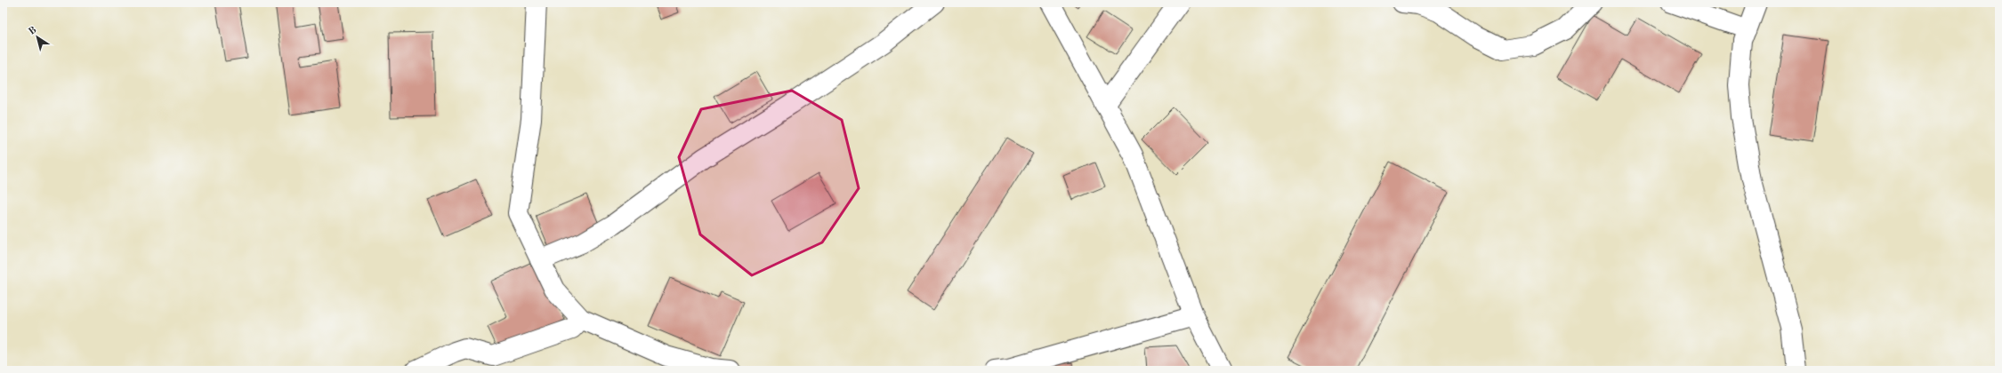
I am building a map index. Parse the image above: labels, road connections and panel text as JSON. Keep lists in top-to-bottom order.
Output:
{
  "north": "top left"
}
